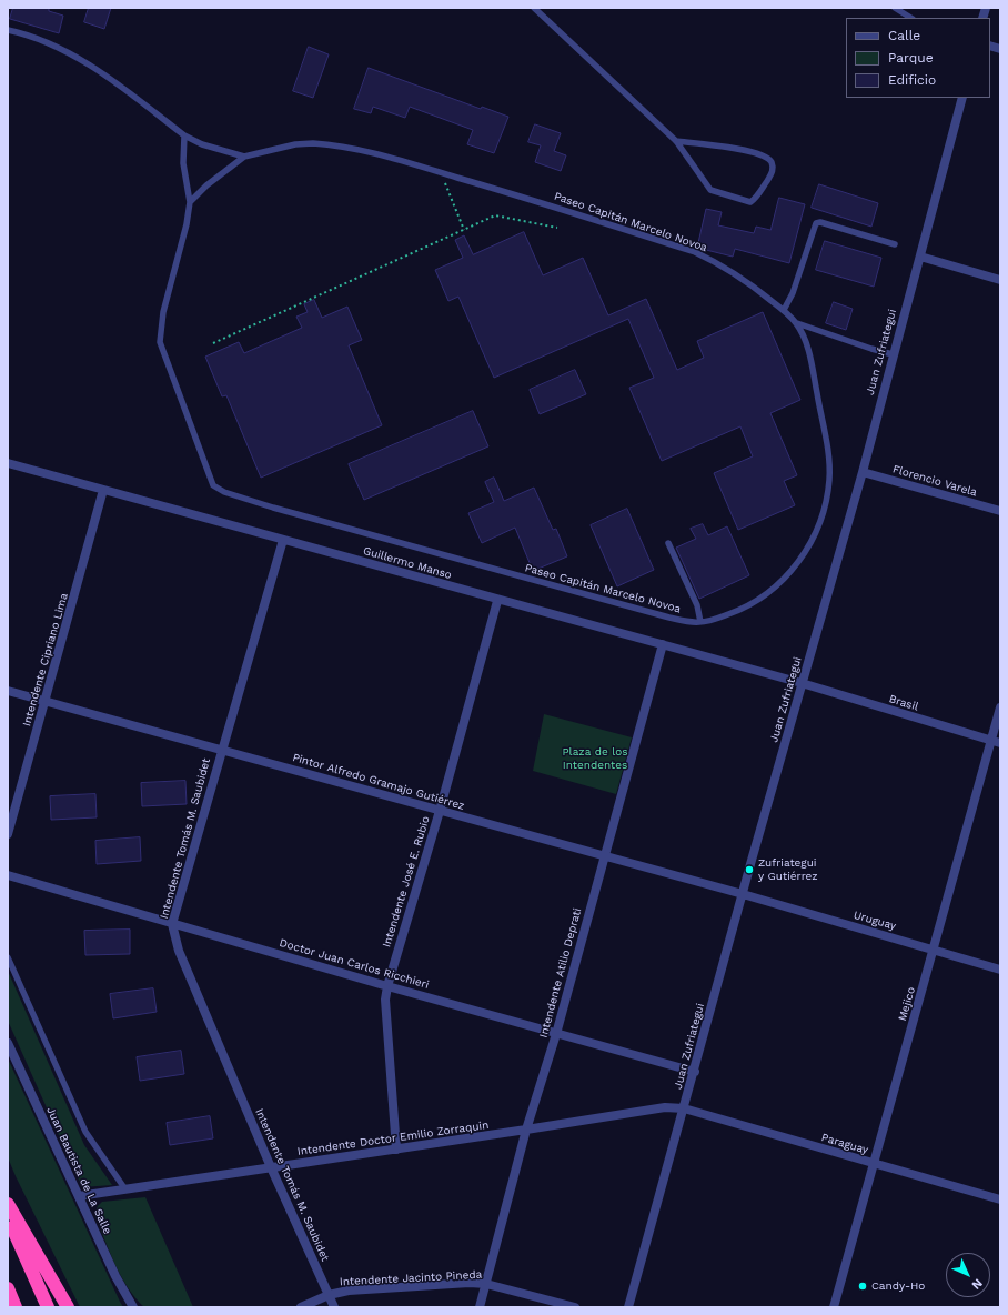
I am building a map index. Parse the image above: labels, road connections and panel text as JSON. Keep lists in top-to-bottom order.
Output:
{
  "streets": {
    "street": [
      "Juan Zufriategui",
      "Florencio Varela",
      "Guillermo Manso",
      "Intendente Cipriano Lima",
      "Brasil",
      "Pintor Alfredo Gramajo Gutiérrez",
      "Intendente Tomás M. Saubidet",
      "Intendente José E. Rubio",
      "Uruguay",
      "Doctor Juan Carlos Ricchieri",
      "Intendente Atilio Deprati",
      "Mejico",
      "Intendente Doctor Emilio Zorraquin",
      "Paraguay",
      "Juan Bautista de La Salle",
      "Intendente Jacinto Pineda"
    ],
    "lane": ["Paseo Capitán Marcelo Novoa"]
  },
  "crossings": [
    ["Juan Zufriategui", "Florencio Varela"],
    ["Juan Zufriategui", "Guillermo Manso"],
    ["Juan Zufriategui", "Brasil"],
    ["Juan Zufriategui", "Pintor Alfredo Gramajo Gutiérrez"],
    ["Juan Zufriategui", "Uruguay"],
    ["Juan Zufriategui", "Doctor Juan Carlos Ricchieri"],
    ["Juan Zufriategui", "Intendente Doctor Emilio Zorraquin"],
    ["Juan Zufriategui", "Paraguay"],
    ["Guillermo Manso", "Intendente Cipriano Lima"],
    ["Guillermo Manso", "Brasil"],
    ["Guillermo Manso", "Intendente Tomás M. Saubidet"],
    ["Guillermo Manso", "Intendente José E. Rubio"],
    ["Guillermo Manso", "Intendente Atilio Deprati"],
    ["Intendente Cipriano Lima", "Pintor Alfredo Gramajo Gutiérrez"],
    ["Brasil", "Mejico"],
    ["Pintor Alfredo Gramajo Gutiérrez", "Intendente Tomás M. Saubidet"],
    ["Pintor Alfredo Gramajo Gutiérrez", "Intendente José E. Rubio"],
    ["Pintor Alfredo Gramajo Gutiérrez", "Uruguay"],
    ["Pintor Alfredo Gramajo Gutiérrez", "Intendente Atilio Deprati"],
    ["Intendente Tomás M. Saubidet", "Doctor Juan Carlos Ricchieri"],
    ["Intendente Tomás M. Saubidet", "Intendente Doctor Emilio Zorraquin"],
    ["Intendente Tomás M. Saubidet", "Intendente Jacinto Pineda"],
    ["Intendente José E. Rubio", "Doctor Juan Carlos Ricchieri"],
    ["Intendente José E. Rubio", "Intendente Doctor Emilio Zorraquin"],
    ["Uruguay", "Mejico"],
    ["Doctor Juan Carlos Ricchieri", "Intendente Atilio Deprati"],
    ["Intendente Atilio Deprati", "Intendente Doctor Emilio Zorraquin"],
    ["Intendente Atilio Deprati", "Intendente Jacinto Pineda"],
    ["Mejico", "Paraguay"],
    ["Intendente Doctor Emilio Zorraquin", "Paraguay"],
    ["Intendente Doctor Emilio Zorraquin", "Juan Bautista de La Salle"]
  ],
  "parks": ["Plaza de los Intendentes"],
  "places": ["Zufriategui y Gutiérrez", "Candy-Ho"],
  "legend": ["Calle", "Parque", "Edificio"],
  "north": "bottom right"
}
